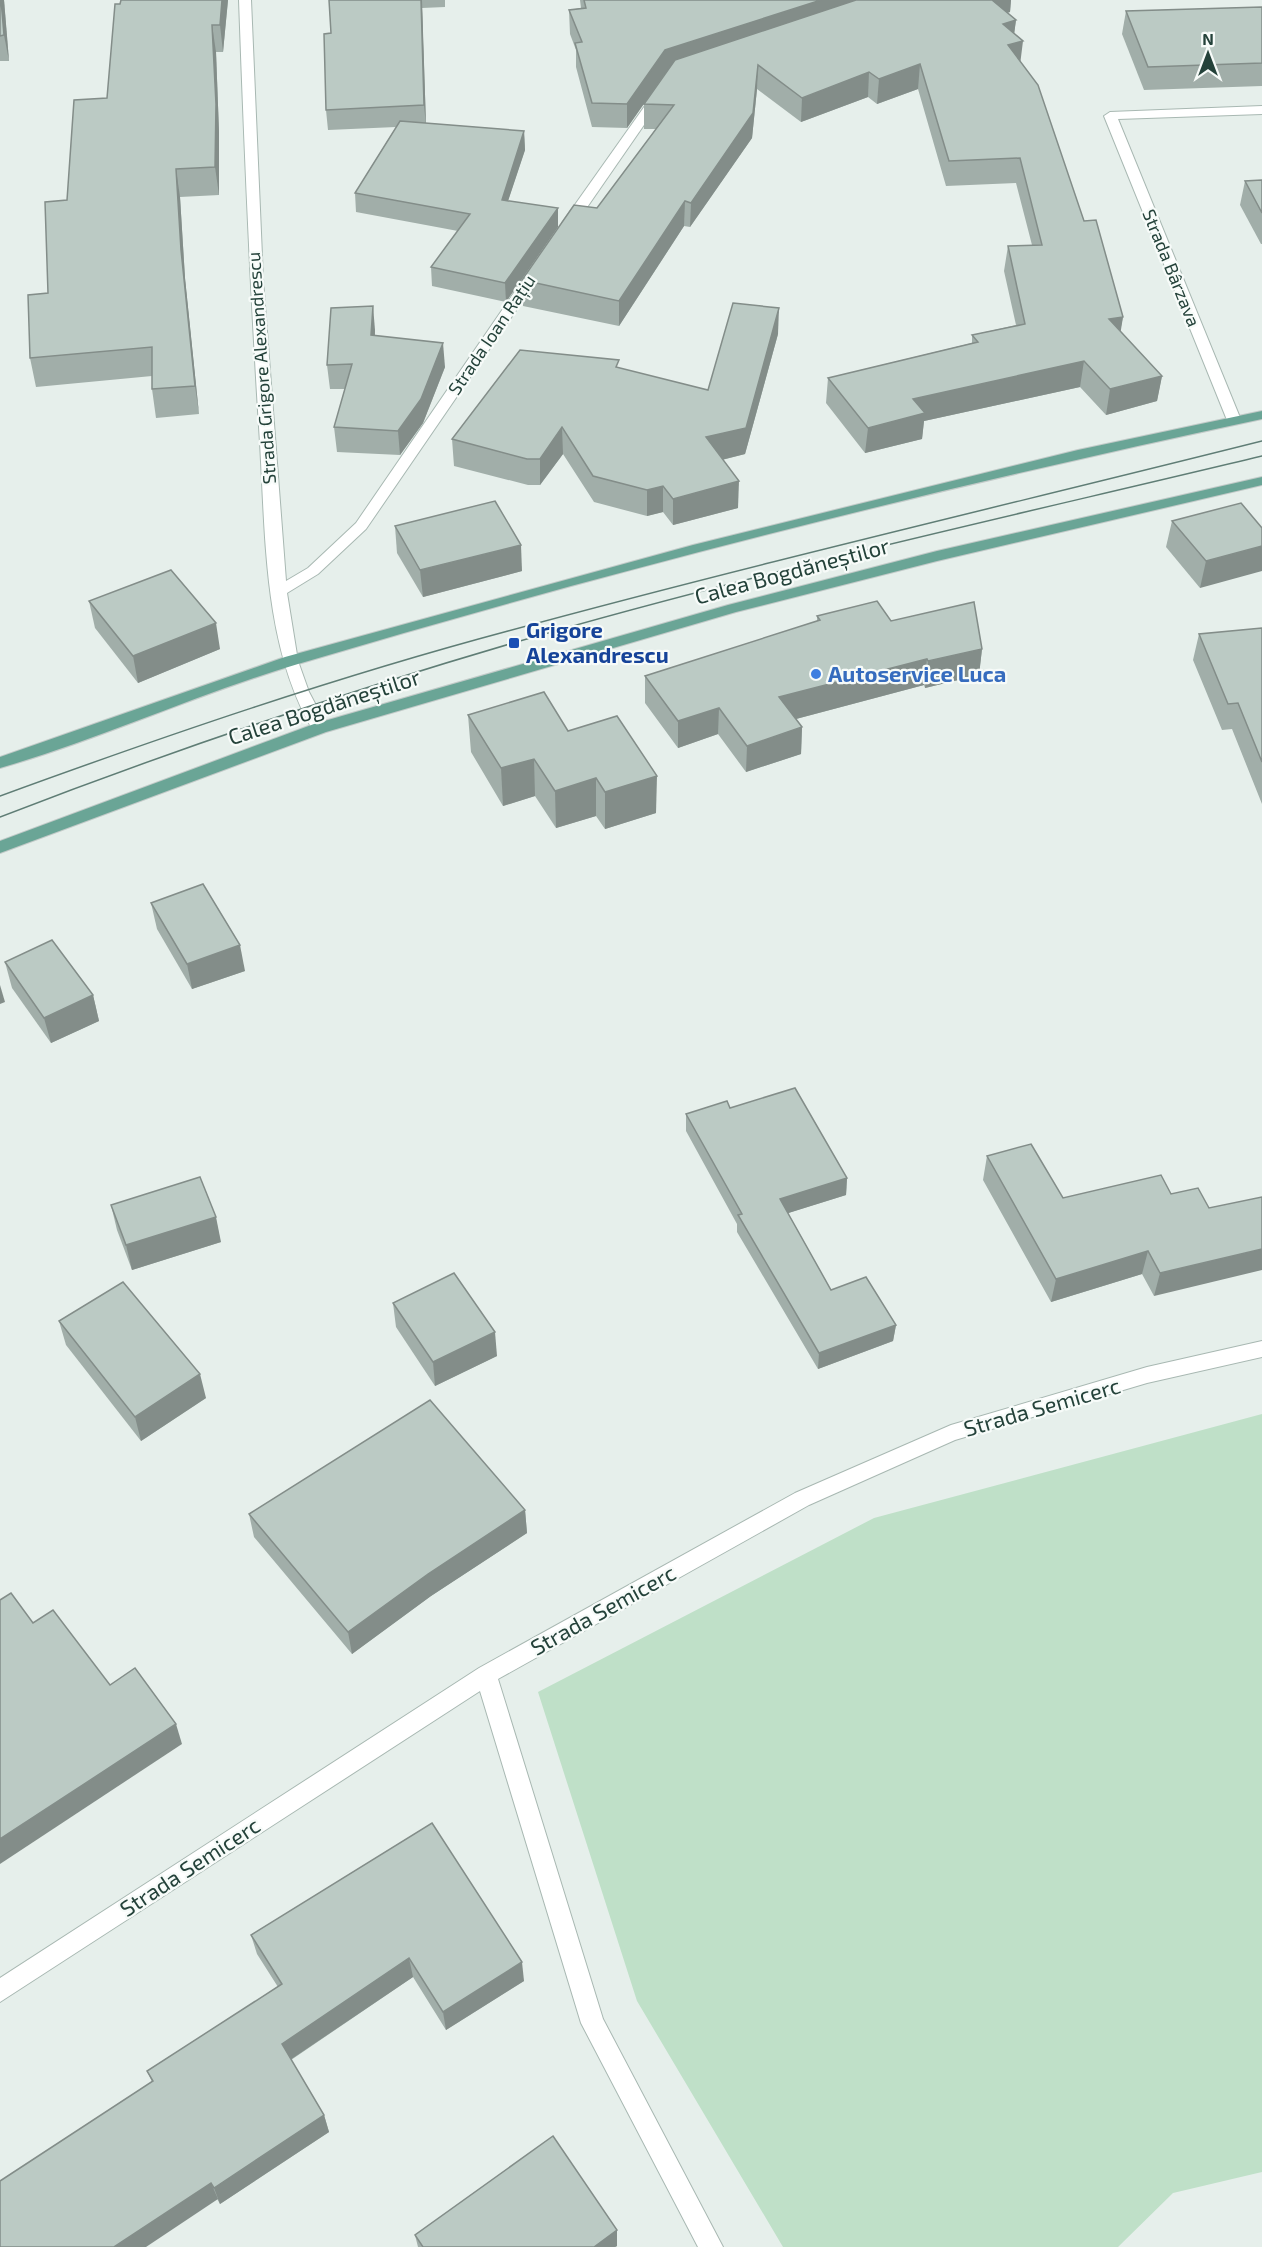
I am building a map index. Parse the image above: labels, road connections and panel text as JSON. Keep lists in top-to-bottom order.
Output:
{
  "streets": {
    "main road": ["Calea Bogdăneștilor"],
    "street": [
      "Strada Bârzava",
      "Strada Ioan Rațiu",
      "Strada Grigore Alexandrescu",
      "Strada Semicerc"
    ]
  },
  "crossings": [
    ["Strada Bârzava", "Calea Bogdăneștilor"],
    ["Strada Ioan Rațiu", "Strada Grigore Alexandrescu"],
    ["Strada Grigore Alexandrescu", "Calea Bogdăneștilor"]
  ],
  "places": {
    "transit": ["Grigore Alexandrescu"],
    "other": ["Autoservice Luca"]
  },
  "north": "top"
}
